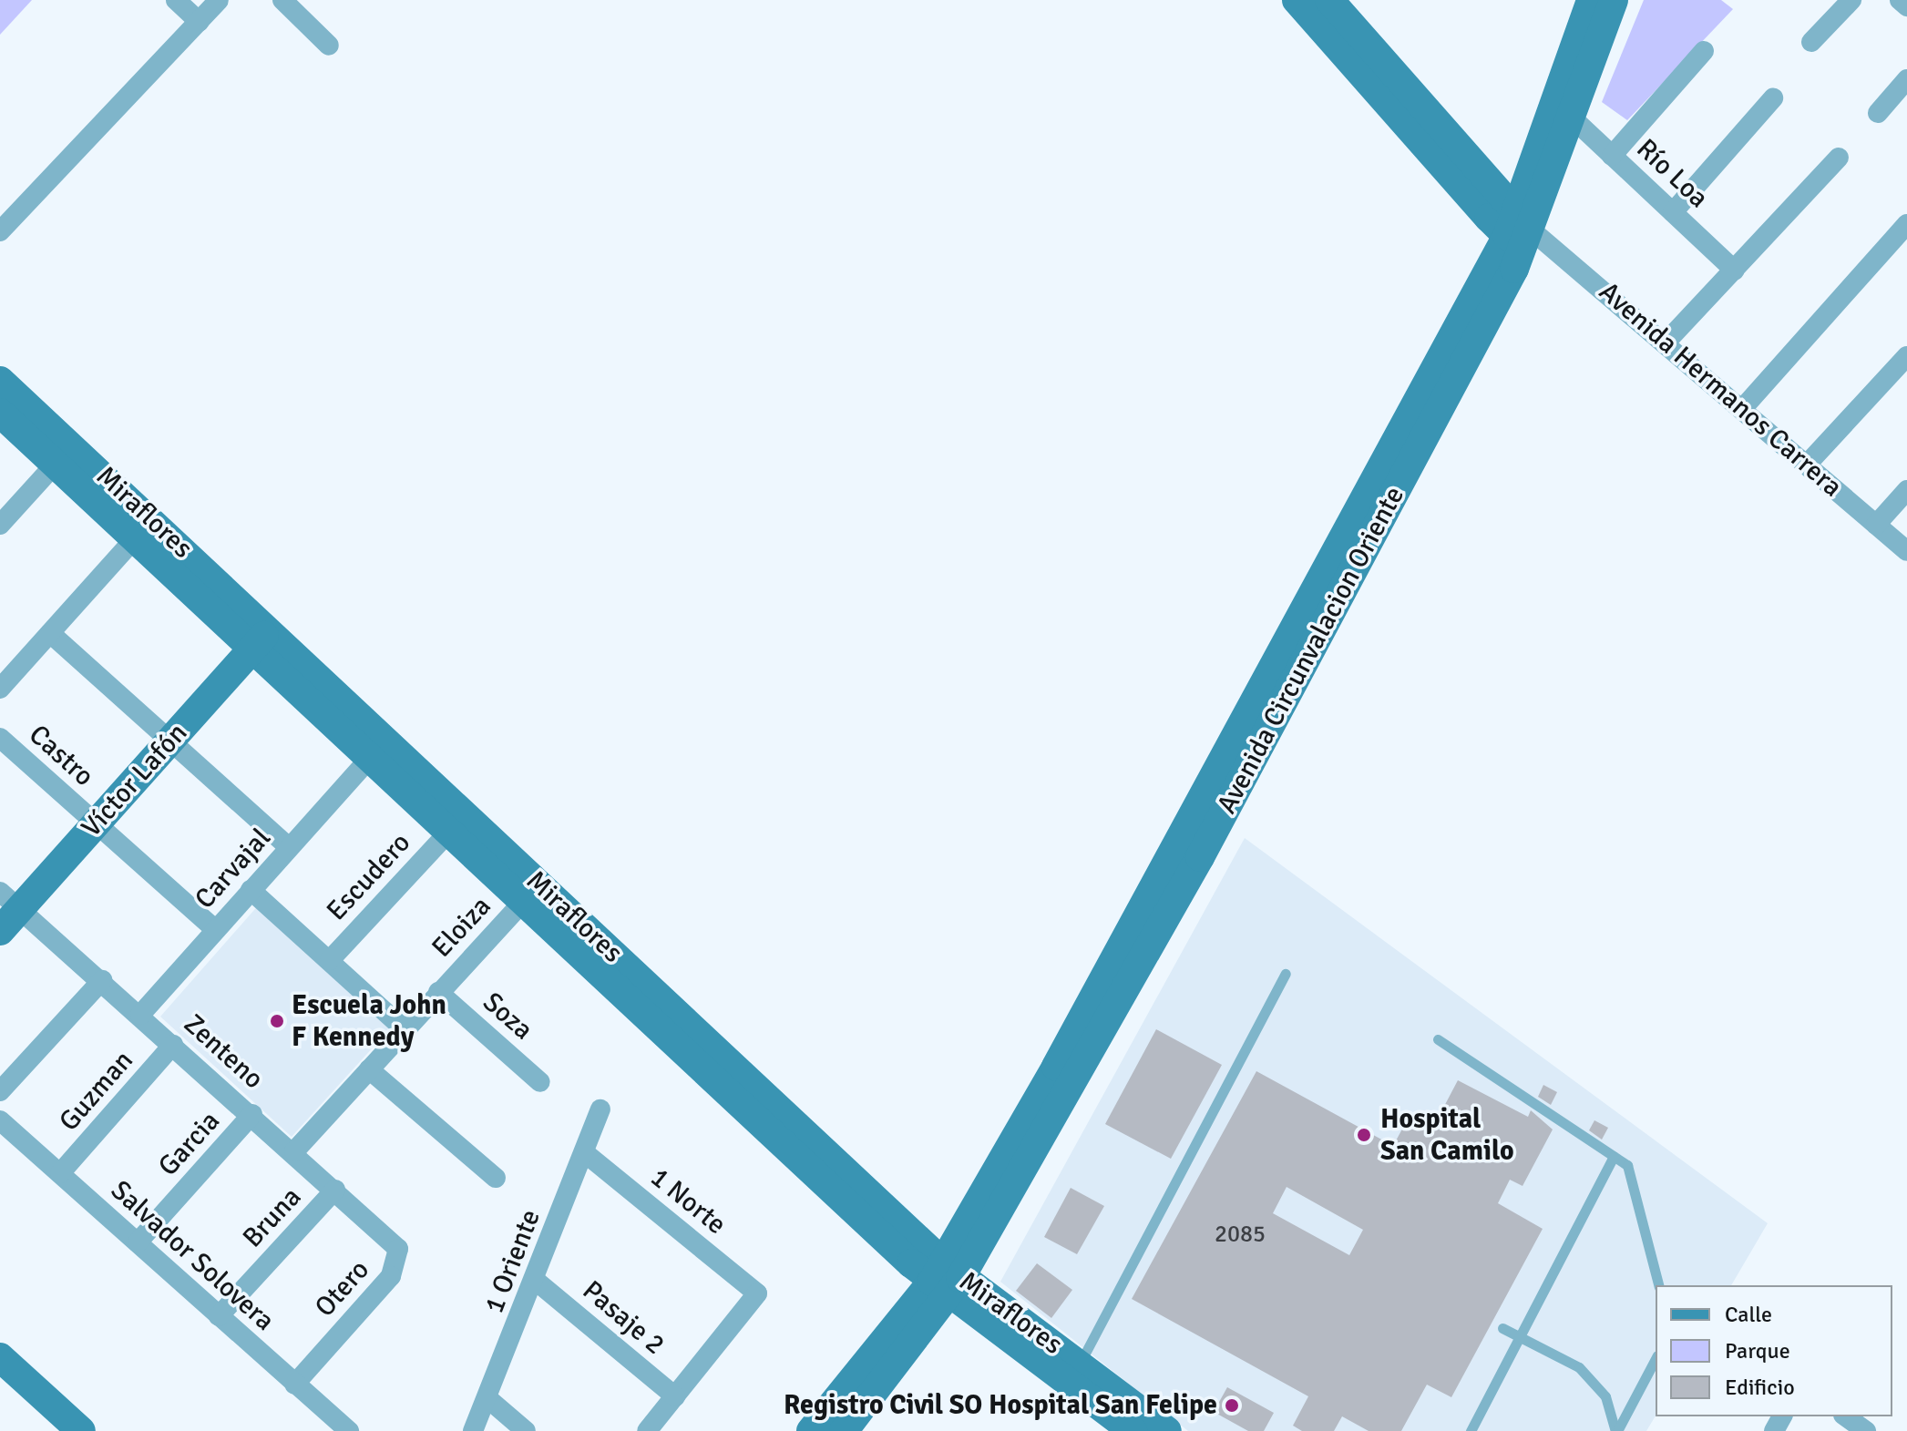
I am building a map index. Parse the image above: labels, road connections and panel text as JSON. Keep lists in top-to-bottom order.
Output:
{
  "streets": {
    "street": [
      "Río Loa",
      "Avenida Hermanos Carrera",
      "Miraflores",
      "Avenida Circunvalacion Oriente",
      "Castro",
      "Víctor Lafón",
      "Carvajal",
      "Escudero",
      "Eloiza",
      "Soza",
      "Zenteno",
      "Guzman",
      "Garcia",
      "1 Norte",
      "Bruna",
      "Salvador Solovera",
      "1 Oriente",
      "Otero",
      "Pasaje 2"
    ]
  },
  "crossings": [
    ["Río Loa", "Avenida Circunvalacion Oriente"],
    ["Avenida Hermanos Carrera", "Avenida Circunvalacion Oriente"],
    ["Miraflores", "Avenida Circunvalacion Oriente"],
    ["Miraflores", "Víctor Lafón"],
    ["Miraflores", "Carvajal"],
    ["Miraflores", "Escudero"],
    ["Miraflores", "Eloiza"],
    ["Castro", "Víctor Lafón"],
    ["Castro", "Carvajal"],
    ["Víctor Lafón", "Zenteno"],
    ["Carvajal", "Zenteno"],
    ["Eloiza", "Soza"],
    ["Eloiza", "Zenteno"],
    ["Zenteno", "Guzman"],
    ["Zenteno", "Garcia"],
    ["Zenteno", "Bruna"],
    ["Zenteno", "Otero"],
    ["Guzman", "Salvador Solovera"],
    ["Garcia", "Salvador Solovera"],
    ["1 Norte", "1 Oriente"],
    ["1 Norte", "Pasaje 2"],
    ["Bruna", "Salvador Solovera"],
    ["Salvador Solovera", "Otero"],
    ["1 Oriente", "Pasaje 2"]
  ],
  "places": ["Escuela John F Kennedy", "Hospital San Camilo", "Registro Civil SO Hospital San Felipe"],
  "house_numbers": ["2085"],
  "legend": ["Calle", "Parque", "Edificio"]
}
